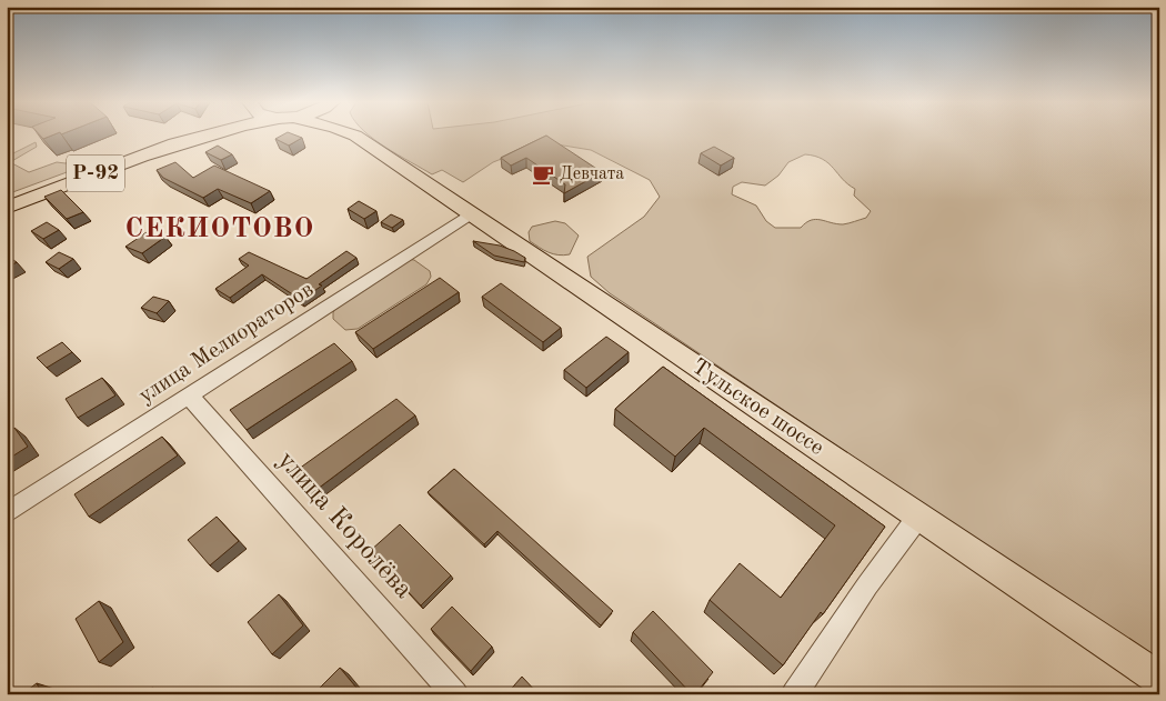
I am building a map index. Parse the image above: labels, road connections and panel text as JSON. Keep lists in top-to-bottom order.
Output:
{
  "streets": {
    "main road": ["Р-92", "Тульское шоссе"],
    "street": ["улица Мелиораторов", "улица Королёва"]
  },
  "crossings": [
    ["улица Мелиораторов", "Тульское шоссе"],
    ["улица Мелиораторов", "улица Королёва"]
  ],
  "districts": ["СЕКИОТОВО"],
  "places": {
    "cafe": ["Девчата"]
  }
}
